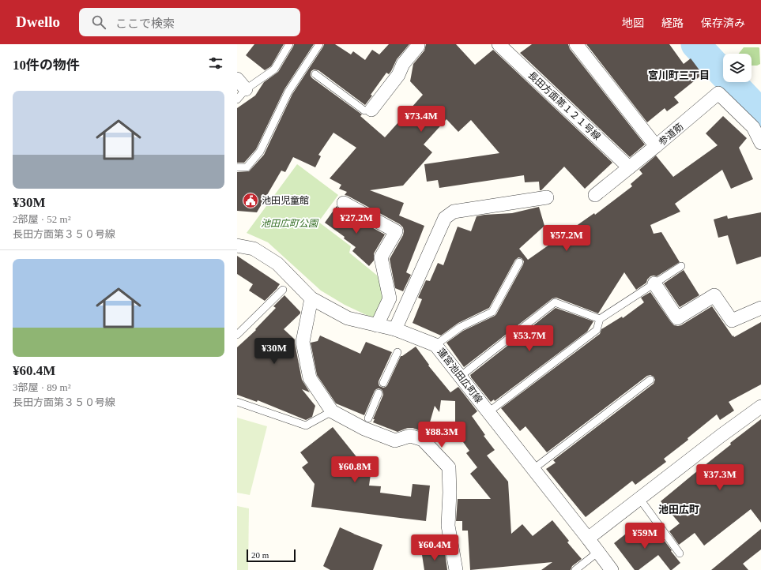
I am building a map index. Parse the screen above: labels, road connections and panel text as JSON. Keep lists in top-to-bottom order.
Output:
{
  "streets": {
    "street": ["長田方面第１２１号線", "参道筋", "蓮宮池田広町線"]
  },
  "districts": ["宮川町三丁目", "池田広町"],
  "parks": ["池田広町公園"],
  "places": {
    "public building": ["池田児童館"]
  },
  "scale_bar": "20 m",
  "page": {
    "header": "Dwello",
    "search": "ここで検索",
    "nav": ["地図", "経路", "保存済み"],
    "heading": "10件の物件",
    "list": [
      {
        "name": "¥30M",
        "note": "2部屋 · 52 m² · 長田方面第３５０号線"
      },
      {
        "name": "¥60.4M",
        "note": "3部屋 · 89 m² · 長田方面第３５０号線"
      }
    ],
    "price": [
      "¥73.4M",
      "¥27.2M",
      "¥57.2M",
      "¥53.7M",
      "¥30M",
      "¥88.3M",
      "¥60.8M",
      "¥37.3M",
      "¥59M",
      "¥60.4M"
    ],
    "scale": "20 m"
  }
}
